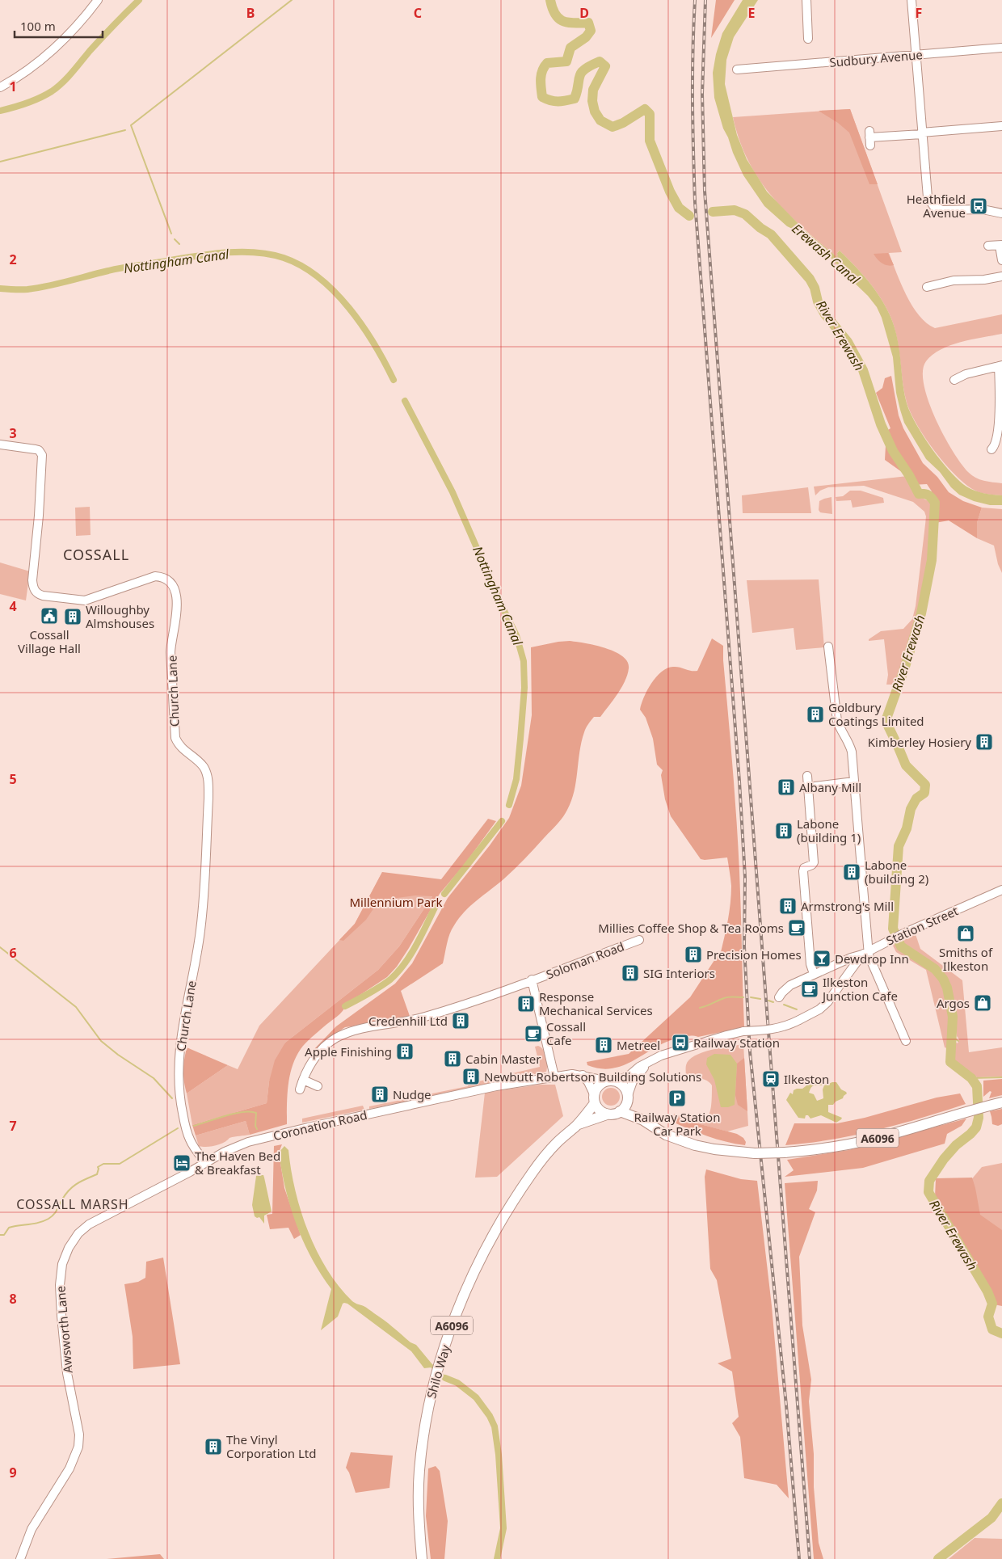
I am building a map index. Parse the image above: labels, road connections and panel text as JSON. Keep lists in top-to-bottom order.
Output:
{
  "streets": {
    "main road": ["A6096", "Shilo Way"],
    "street": [
      "Sudbury Avenue",
      "Church Lane",
      "Station Street",
      "Soloman Road",
      "Coronation Road",
      "Awsworth Lane"
    ]
  },
  "crossings": [
    ["Church Lane", "Coronation Road"],
    ["Church Lane", "Awsworth Lane"],
    ["Soloman Road", "Coronation Road"],
    ["Coronation Road", "A6096"],
    ["Coronation Road", "Awsworth Lane"],
    ["Coronation Road", "Shilo Way"],
    ["A6096", "Shilo Way"]
  ],
  "districts": ["COSSALL", "COSSALL MARSH"],
  "water": ["Erewash Canal", "Nottingham Canal", "River Erewash"],
  "parks": ["Millennium Park"],
  "places": {
    "bus stop": ["Heathfield Avenue", "Railway Station"],
    "public building": ["Cossall Village Hall"],
    "building": [
      "Willoughby Almshouses",
      "Goldbury Coatings Limited",
      "Kimberley Hosiery",
      "Albany Mill",
      "Labone (building 1)",
      "Labone (building 2)",
      "Armstrong's Mill",
      "Precision Homes",
      "SIG Interiors",
      "Response Mechanical Services",
      "Credenhill Ltd",
      "Metreel",
      "Apple Finishing",
      "Cabin Master",
      "Newbutt Robertson Building Solutions",
      "Nudge",
      "The Vinyl Corporation Ltd"
    ],
    "cafe": ["Millies Coffee Shop & Tea Rooms", "Ilkeston Junction Cafe", "Cossall Cafe"],
    "shop": ["Smiths of Ilkeston", "Argos"],
    "bar": ["Dewdrop Inn"],
    "station": ["Ilkeston"],
    "parking": ["Railway Station Car Park"],
    "hotel": ["The Haven Bed & Breakfast"]
  },
  "scale_bar": "100 m",
  "grid": {
    "columns": [
      "B",
      "C",
      "D",
      "E",
      "F"
    ],
    "rows": [
      "1",
      "2",
      "3",
      "4",
      "5",
      "6",
      "7",
      "8",
      "9"
    ]
  }
}
